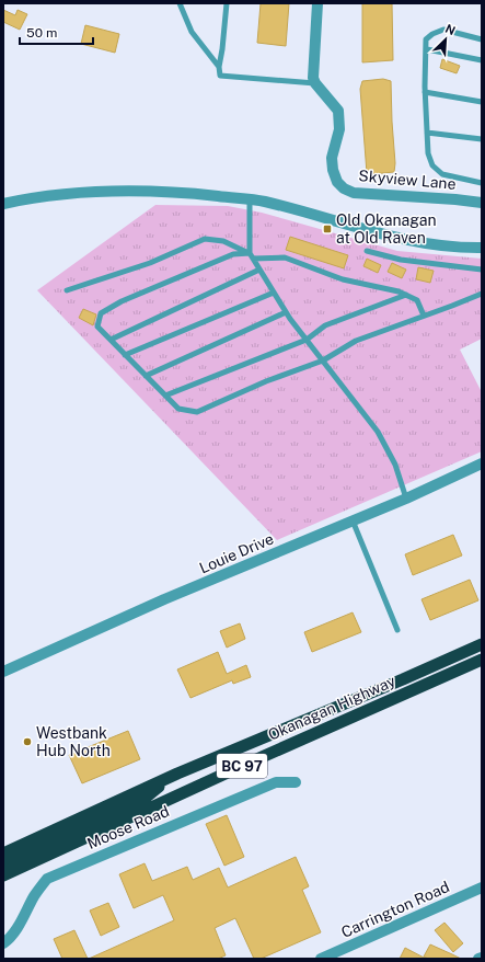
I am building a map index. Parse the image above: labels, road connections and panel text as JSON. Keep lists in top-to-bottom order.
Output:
{
  "streets": {
    "highway": ["Okanagan Highway", "BC 97"],
    "street": [
      "Skyview Lane",
      "Louie Drive",
      "Moose Road",
      "Carrington Road"
    ]
  },
  "places": {
    "transit": ["Old Okanagan at Old Raven"],
    "other": ["Westbank Hub North"]
  },
  "scale_bar": "50 m",
  "north": "top right"
}
